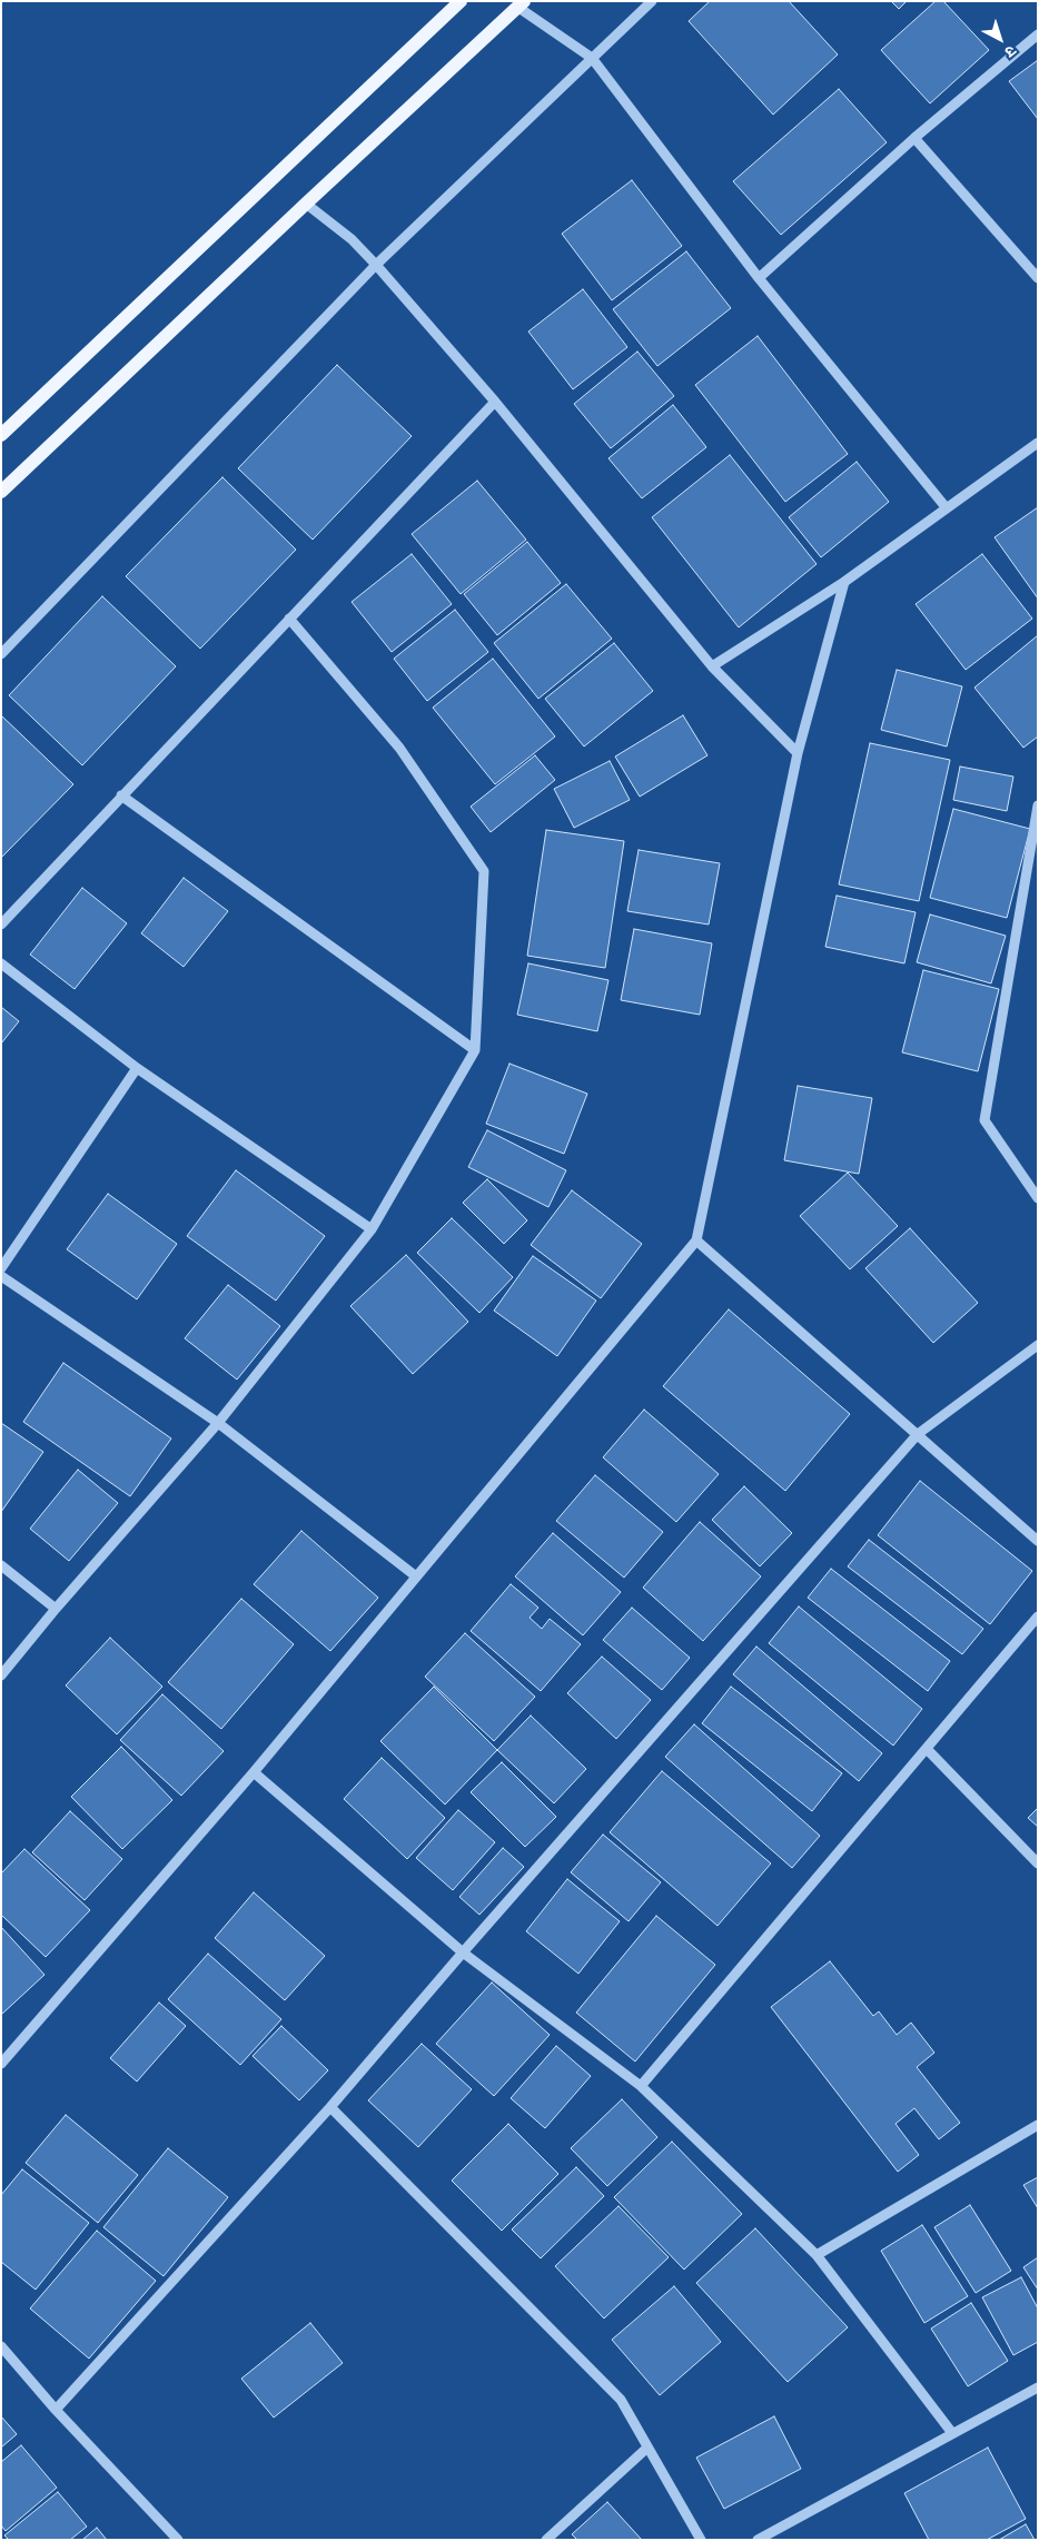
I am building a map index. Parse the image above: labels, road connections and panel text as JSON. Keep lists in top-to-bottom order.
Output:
{
  "north": "bottom right"
}
